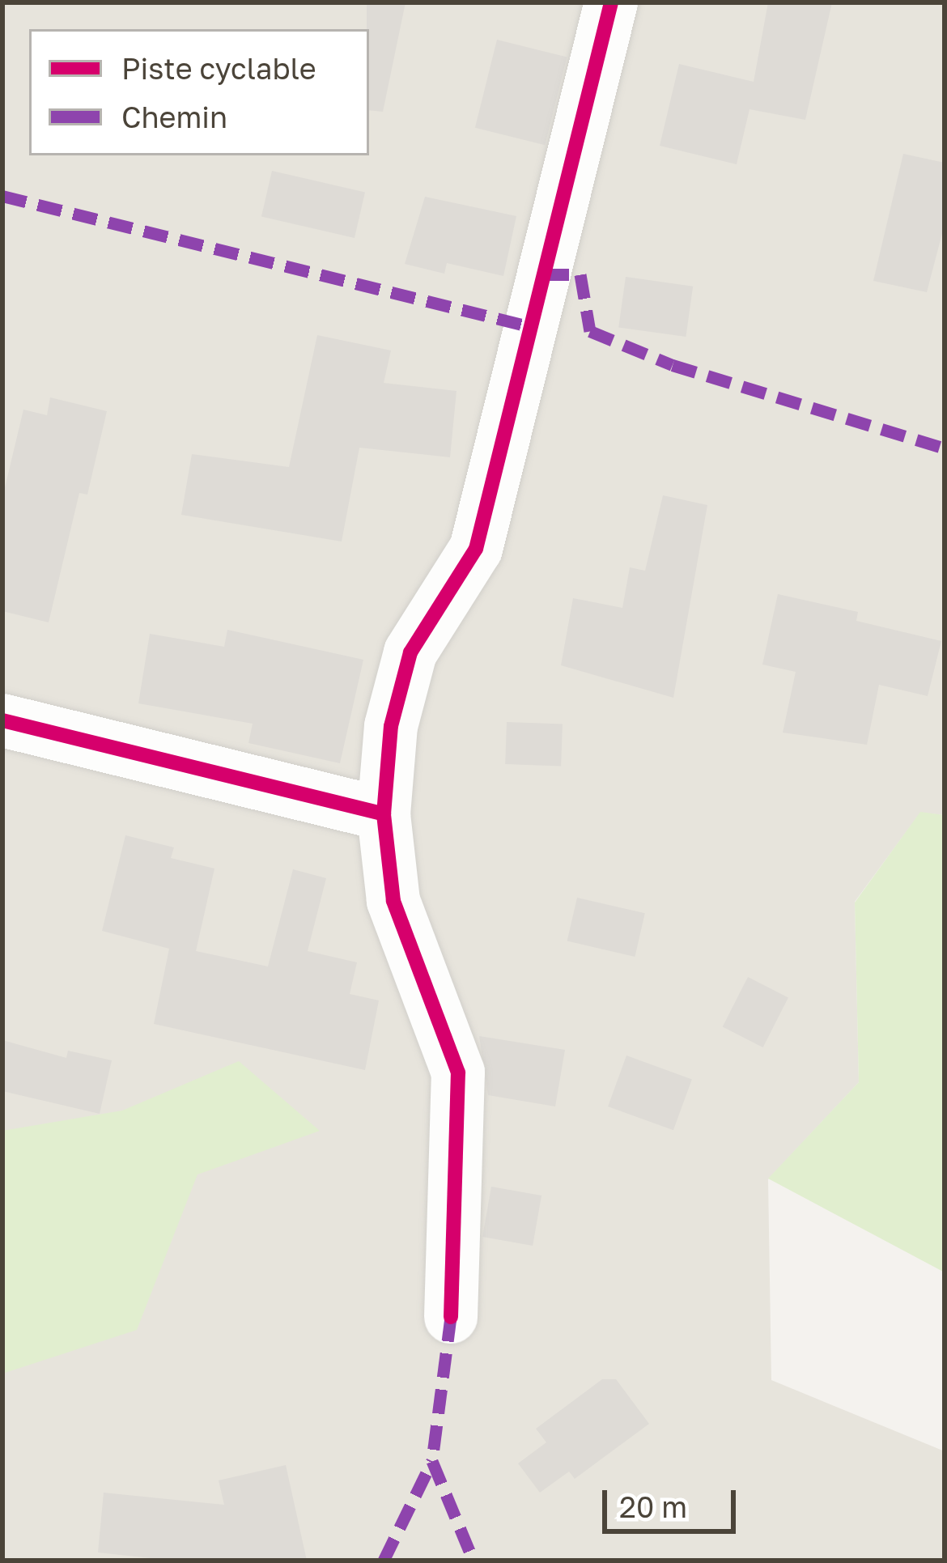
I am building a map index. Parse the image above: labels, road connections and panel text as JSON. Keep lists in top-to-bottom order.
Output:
{
  "legend": ["Piste cyclable", "Chemin"],
  "scale_bar": "20 m"
}
